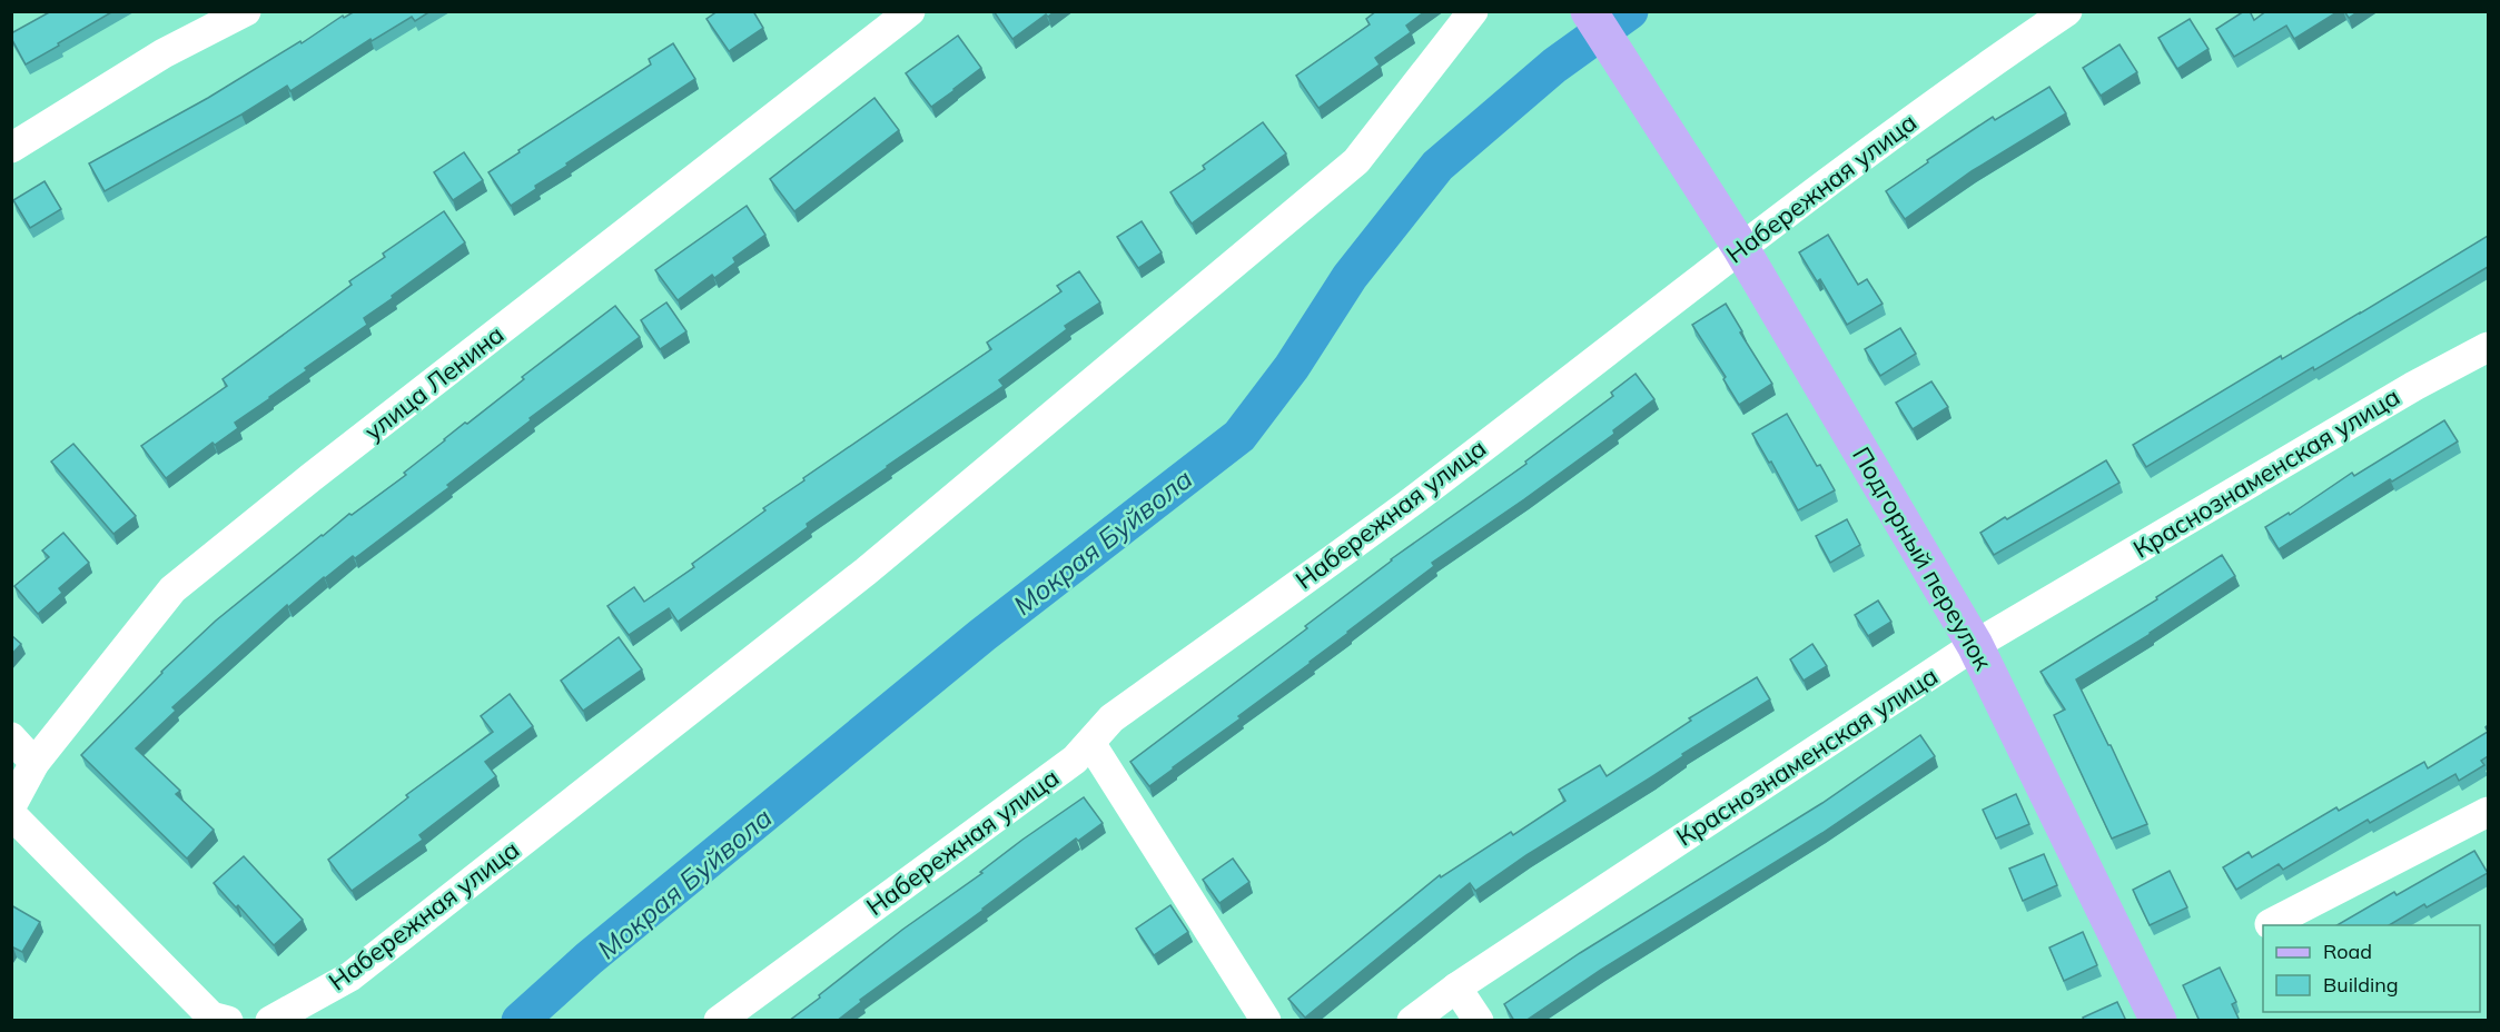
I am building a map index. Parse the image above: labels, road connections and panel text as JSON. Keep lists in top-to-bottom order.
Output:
{
  "streets": {
    "main road": ["Подгорный переулок"],
    "street": ["Набережная улица", "улица Ленина", "Краснознаменская улица"]
  },
  "crossings": [
    ["Набережная улица", "Подгорный переулок"],
    ["Краснознаменская улица", "Подгорный переулок"]
  ],
  "water": ["Мокрая Буйвола"],
  "legend": ["Road", "Building"]
}
